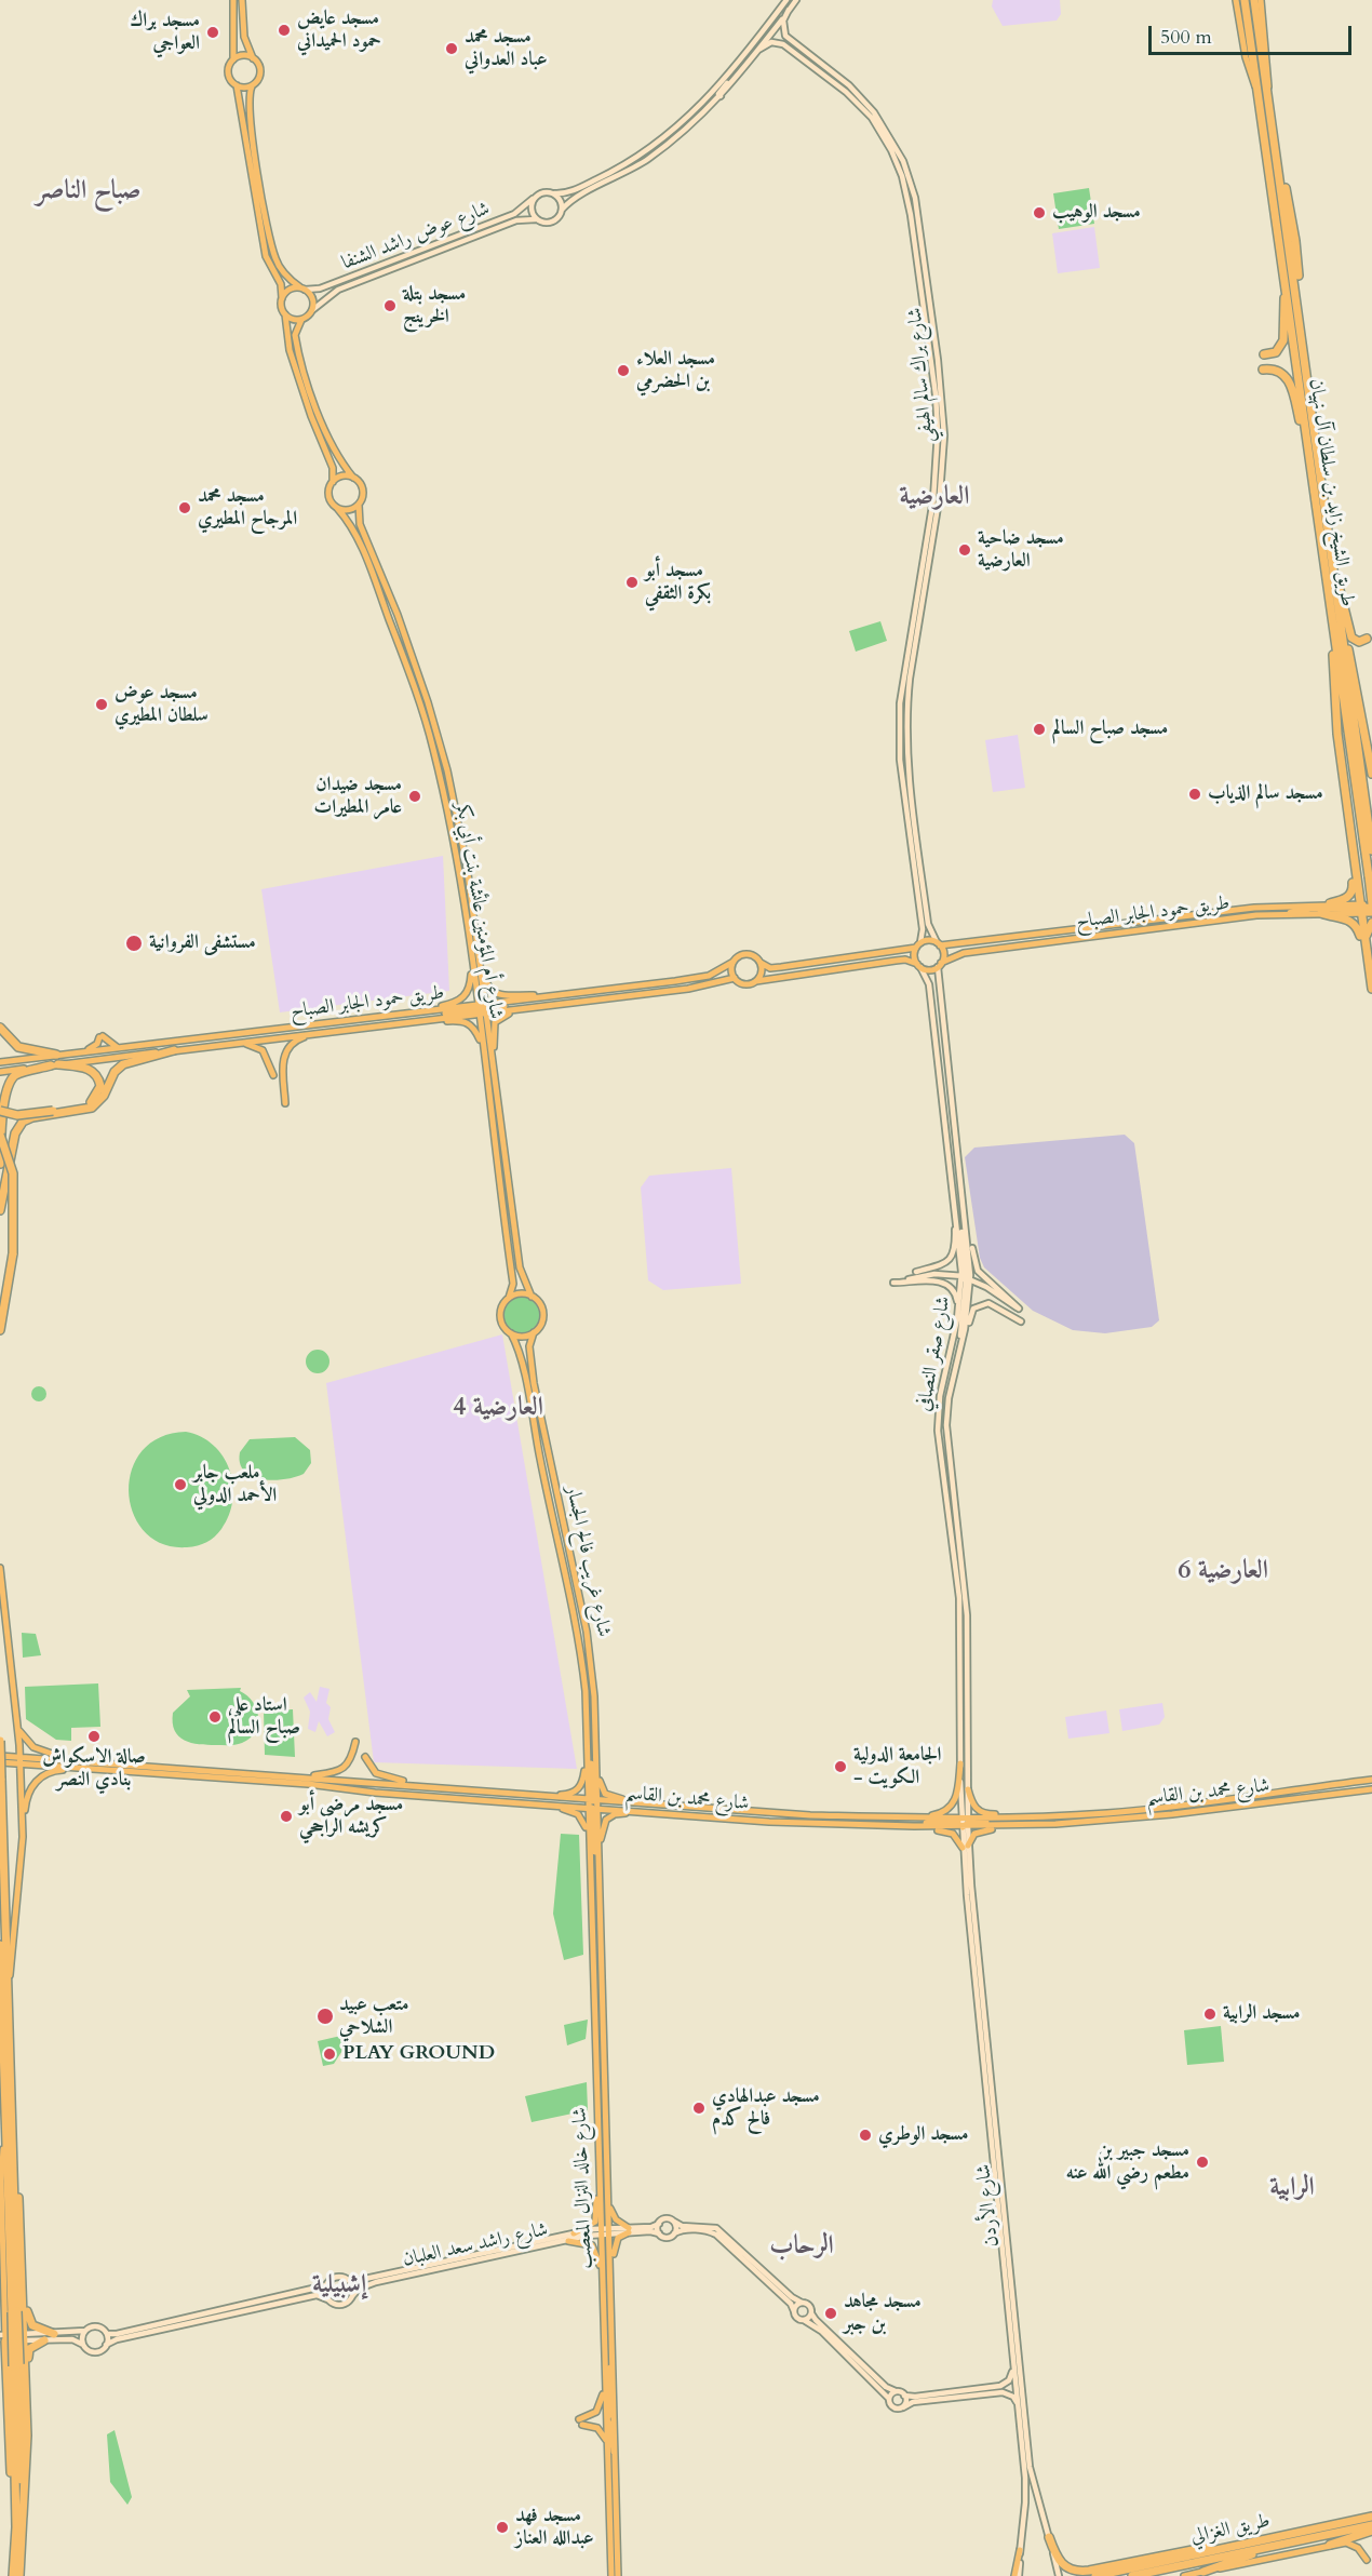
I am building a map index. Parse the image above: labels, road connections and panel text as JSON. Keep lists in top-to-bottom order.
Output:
{
  "streets": {
    "highway": ["طريق الشيخ زايد بن سلطان آل نهيان", "طريق الغزالي"],
    "main road": [
      "شارع عوض راشد الشنفا",
      "شارع براك سالم الهيفي",
      "شارع أم المؤمنين عائشة بنت أبي بكر",
      "طريق حمود الجابر الصباح",
      "شارع صقر النصافي",
      "شارع غريب فالح الجسار",
      "شارع محمد بن القاسم",
      "شارع خالد النزال المعصب",
      "شارع الأردن",
      "شارع راشد سعد العلبان"
    ]
  },
  "crossings": [
    ["شارع براك سالم الهيفي", "طريق حمود الجابر الصباح"],
    ["شارع براك سالم الهيفي", "شارع صقر النصافي"],
    ["شارع أم المؤمنين عائشة بنت أبي بكر", "طريق حمود الجابر الصباح"],
    ["شارع أم المؤمنين عائشة بنت أبي بكر", "شارع غريب فالح الجسار"],
    ["طريق حمود الجابر الصباح", "شارع صقر النصافي"],
    ["شارع صقر النصافي", "شارع محمد بن القاسم"],
    ["شارع صقر النصافي", "شارع الأردن"],
    ["شارع غريب فالح الجسار", "شارع محمد بن القاسم"],
    ["شارع غريب فالح الجسار", "شارع خالد النزال المعصب"],
    ["شارع محمد بن القاسم", "شارع خالد النزال المعصب"],
    ["شارع محمد بن القاسم", "شارع الأردن"],
    ["شارع خالد النزال المعصب", "شارع راشد سعد العلبان"]
  ],
  "districts": [
    "صباح الناصر",
    "العارضية",
    "العارضية 4",
    "العارضية 6",
    "الرابية",
    "الرحاب",
    "إشبيلية"
  ],
  "places": [
    "مسجد عايض حمود الحميداني",
    "مسجد براك العواجي",
    "مسجد محمد عباد العدواني",
    "مسجد الوهيب",
    "مسجد بتلة الخرينج",
    "مسجد العلاء بن الحضرمي",
    "مسجد محمد المرجاح المطيري",
    "مسجد ضاحية العارضية",
    "مسجد أبو بكرة الثقفي",
    "مسجد عوض سلطان المطيري",
    "مسجد صباح السالم",
    "مسجد سالم الذياب",
    "مسجد ضيدان عامر المطيرات",
    "مستشفى الفروانية",
    "ملعب جابر الأحمد الدولي",
    "استاد علي صباح السالم",
    "صالة الاسكواش بنادي النصر",
    "الجامعة الدولية - الكويت",
    "مسجد مرضي أبو كريشه الراجحي",
    "مسجد الرابية",
    "متعب عبيد الشلاحي",
    "PLAY GROUND",
    "مسجد عبدالهادي فالح كدم",
    "مسجد الوطري",
    "مسجد جبير بن مطعم رضي الله عنه",
    "مسجد مجاهد بن جبر",
    "مسجد فهد عبدالله العناز"
  ],
  "scale_bar": "500 m"
}
